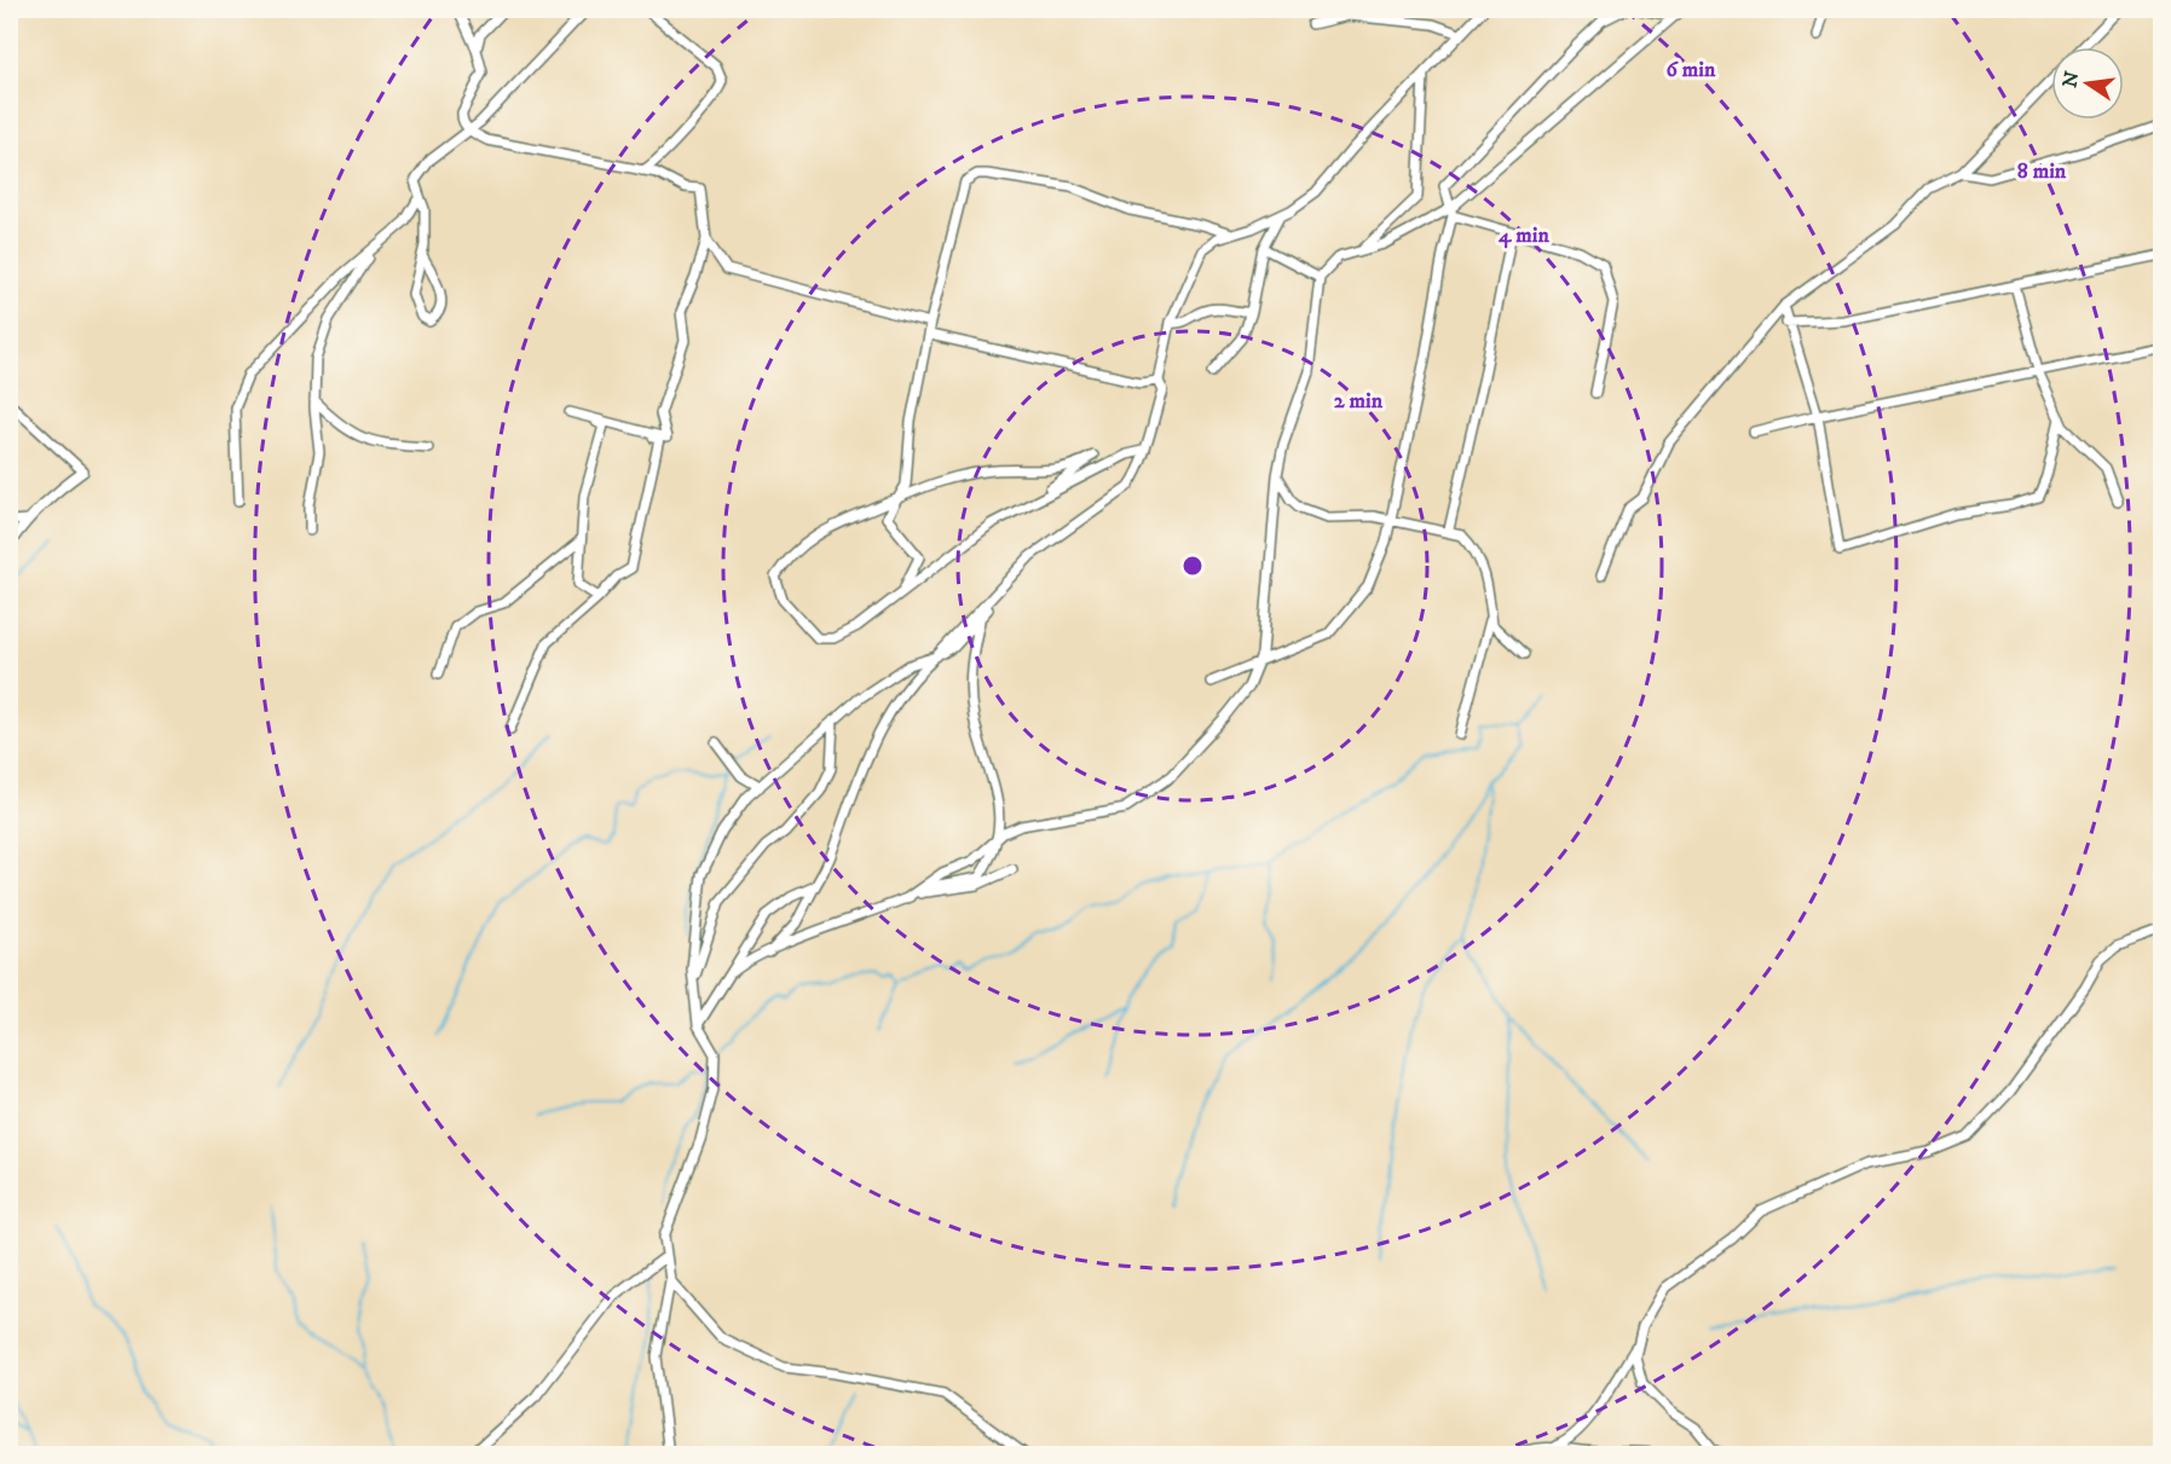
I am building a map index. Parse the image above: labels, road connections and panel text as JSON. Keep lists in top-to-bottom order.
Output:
{
  "north": "left",
  "rings": [
    "6 min",
    "8 min",
    "4 min",
    "2 min"
  ]
}
